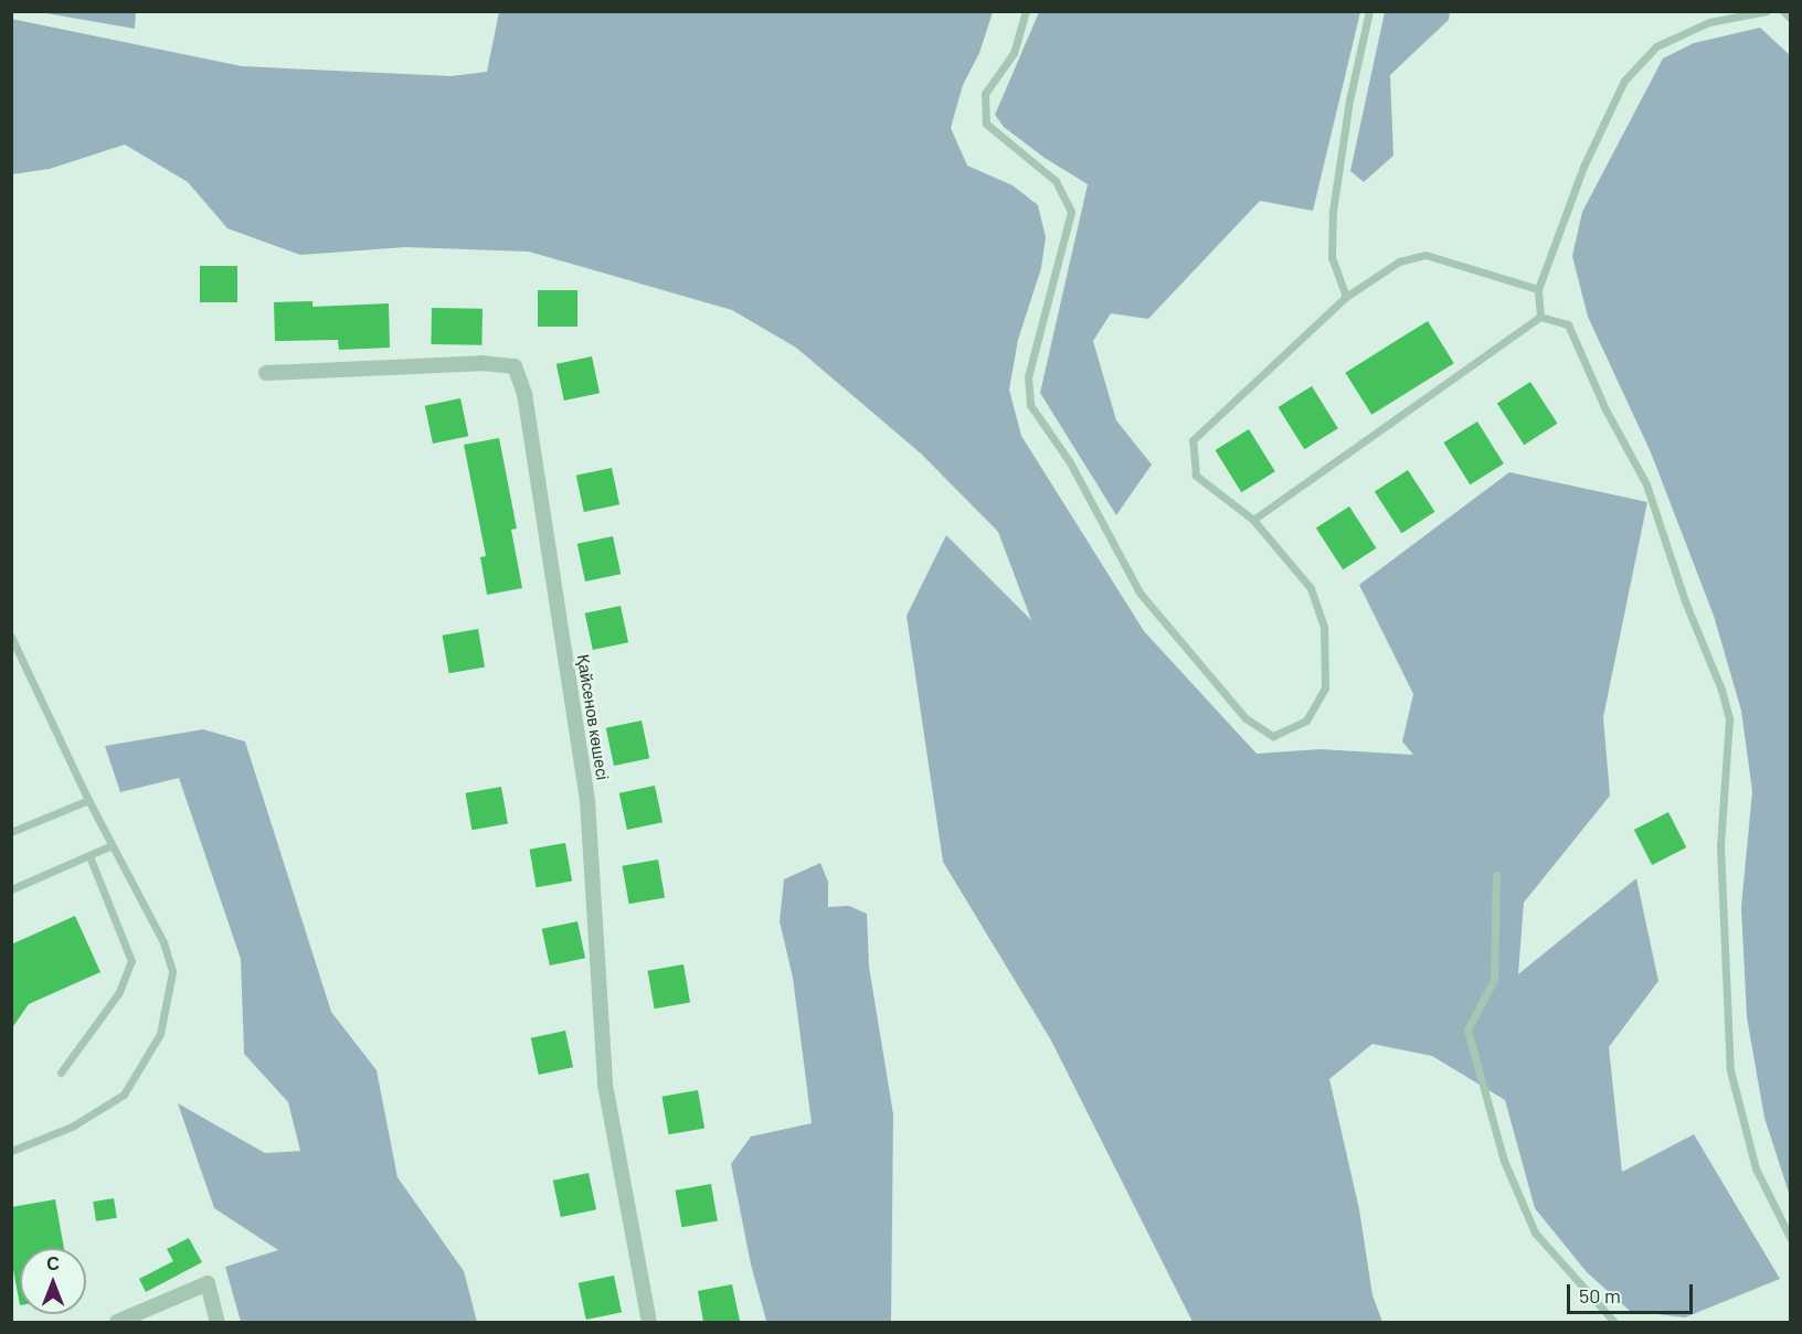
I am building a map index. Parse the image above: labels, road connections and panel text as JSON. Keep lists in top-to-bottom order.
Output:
{
  "streets": {
    "street": ["Қайсенов көшесі"]
  },
  "scale_bar": "50 m",
  "north": "top"
}
